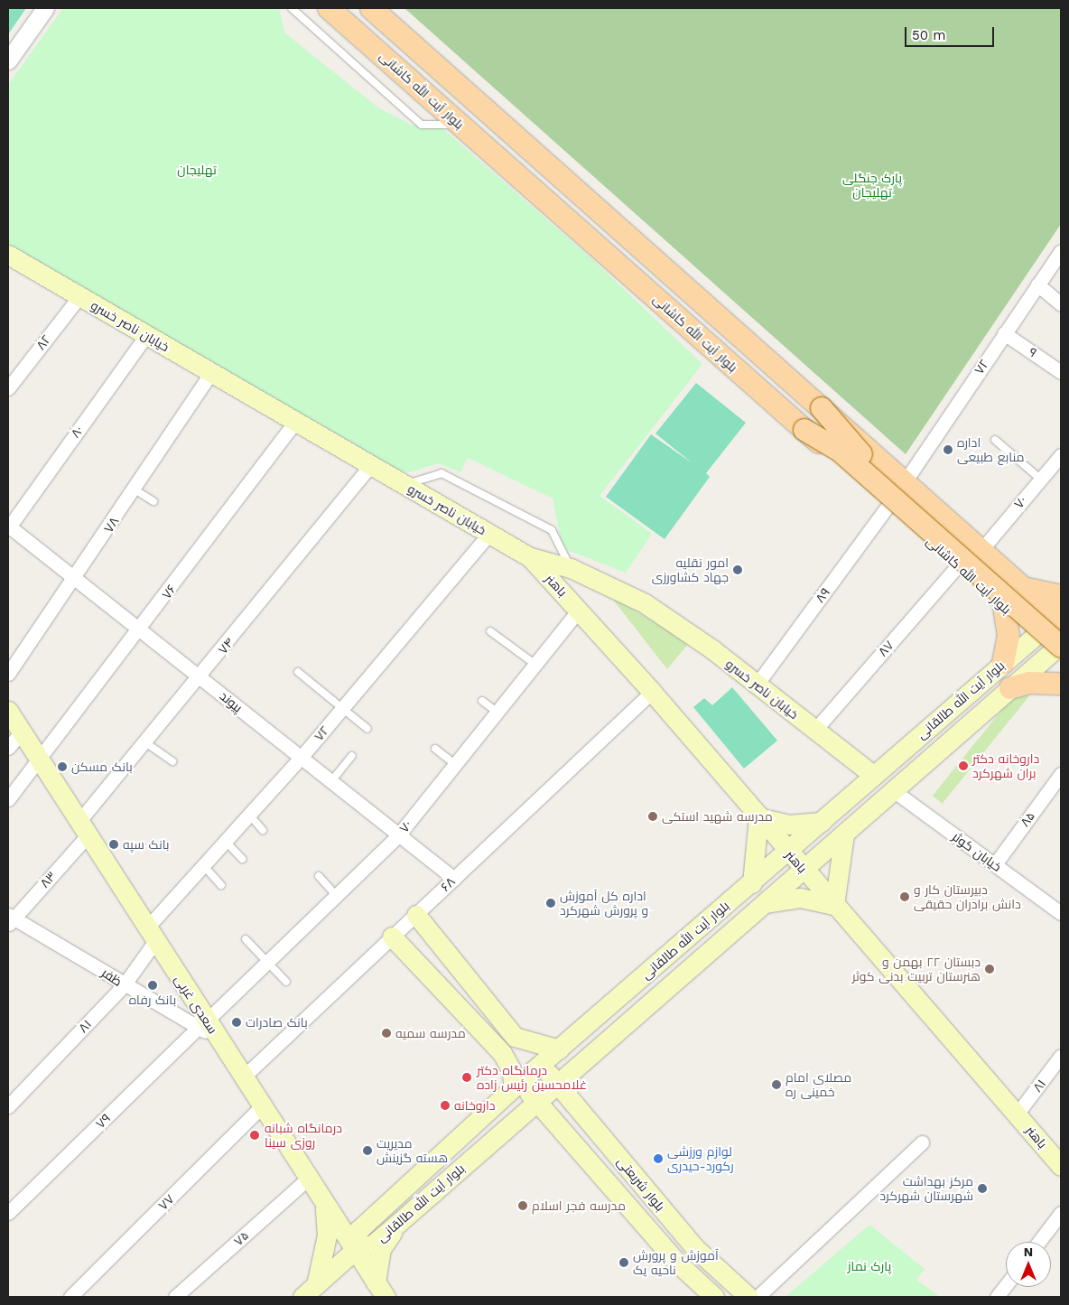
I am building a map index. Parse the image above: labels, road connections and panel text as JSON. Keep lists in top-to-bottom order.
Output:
{
  "streets": {
    "main road": [
      "بلوار آیت الله کاشانی",
      "خیابان ناصر خسرو",
      "باهنر",
      "بلوار آیت الله طالقانی",
      "سعدی غربی",
      "بلوار شریعتی"
    ],
    "street": [
      "۸۲",
      "۹",
      "۷۲",
      "۸۰",
      "۷۰",
      "۷۸",
      "۷۶",
      "۸۹",
      "۷۴",
      "۸۷",
      "پیوند",
      "۸۵",
      "خیابان کوثر",
      "۸۳",
      "۶۸",
      "ظفر",
      "۸۱",
      "۷۹",
      "۷۷",
      "۷۵"
    ]
  },
  "crossings": [
    ["بلوار آیت الله کاشانی", "۷۲"],
    ["بلوار آیت الله کاشانی", "۷۰"],
    ["بلوار آیت الله کاشانی", "۸۹"],
    ["بلوار آیت الله کاشانی", "۸۷"],
    ["بلوار آیت الله کاشانی", "بلوار آیت الله طالقانی"],
    ["خیابان ناصر خسرو", "۸۲"],
    ["خیابان ناصر خسرو", "۷۲"],
    ["خیابان ناصر خسرو", "۸۰"],
    ["خیابان ناصر خسرو", "۷۸"],
    ["خیابان ناصر خسرو", "باهنر"],
    ["خیابان ناصر خسرو", "۷۶"],
    ["خیابان ناصر خسرو", "۸۹"],
    ["خیابان ناصر خسرو", "۷۴"],
    ["خیابان ناصر خسرو", "۸۷"],
    ["خیابان ناصر خسرو", "بلوار آیت الله طالقانی"],
    ["۹", "۷۲"],
    ["۷۲", "پیوند"],
    ["۷۲", "سعدی غربی"],
    ["۷۲", "۸۱"],
    ["۸۰", "پیوند"],
    ["۷۰", "باهنر"],
    ["۷۰", "پیوند"],
    ["۷۰", "ظفر"],
    ["۷۰", "سعدی غربی"],
    ["۷۰", "۷۹"],
    ["۷۸", "پیوند"],
    ["باهنر", "بلوار آیت الله طالقانی"],
    ["باهنر", "۶۸"],
    ["باهنر", "۸۱"],
    ["۷۶", "پیوند"],
    ["۷۶", "سعدی غربی"],
    ["۷۴", "پیوند"],
    ["۷۴", "۸۳"],
    ["۷۴", "سعدی غربی"],
    ["بلوار آیت الله طالقانی", "خیابان کوثر"],
    ["بلوار آیت الله طالقانی", "سعدی غربی"],
    ["بلوار آیت الله طالقانی", "بلوار شریعتی"],
    ["پیوند", "۶۸"],
    ["۸۵", "خیابان کوثر"],
    ["۸۳", "ظفر"],
    ["۸۳", "سعدی غربی"],
    ["۶۸", "سعدی غربی"],
    ["۶۸", "بلوار شریعتی"],
    ["ظفر", "سعدی غربی"],
    ["ظفر", "۸۱"],
    ["ظفر", "۷۹"],
    ["سعدی غربی", "۸۱"],
    ["سعدی غربی", "۷۹"],
    ["سعدی غربی", "۷۷"],
    ["سعدی غربی", "۷۵"]
  ],
  "parks": ["تهلیجان", "پارک جنگلی تهلیجان", "پارک نماز"],
  "places": [
    "اداره منابع طبیعی",
    "امور نقلیه جهاد کشاورزی",
    "داروخانه دکتر بران شهرکرد",
    "بانک مسکن",
    "مدرسه شهید استکی",
    "بانک سپه",
    "دبیرستان کار و دانش برادران حقیقی",
    "اداره کل آموزش و پرورش شهرکرد",
    "دبستان ۲۲ بهمن و هنرستان تربیت بدنی کوثر",
    "بانک رفاه",
    "بانک صادرات",
    "مدرسه سمیه",
    "درمانگاه دکتر غلامحسین رئیس زاده",
    "مصلای امام خمینی ره",
    "داروخانه",
    "درمانگاه شبانه روزی سینا",
    "مدیریت هسته گزینش",
    "لوازم ورزشی رکورد-حیدری",
    "مرکز بهداشت شهرستان شهرکرد",
    "مدرسه فجر اسلام",
    "آموزش و پرورش ناحیه یک"
  ],
  "scale_bar": "50 m",
  "north": "top"
}
